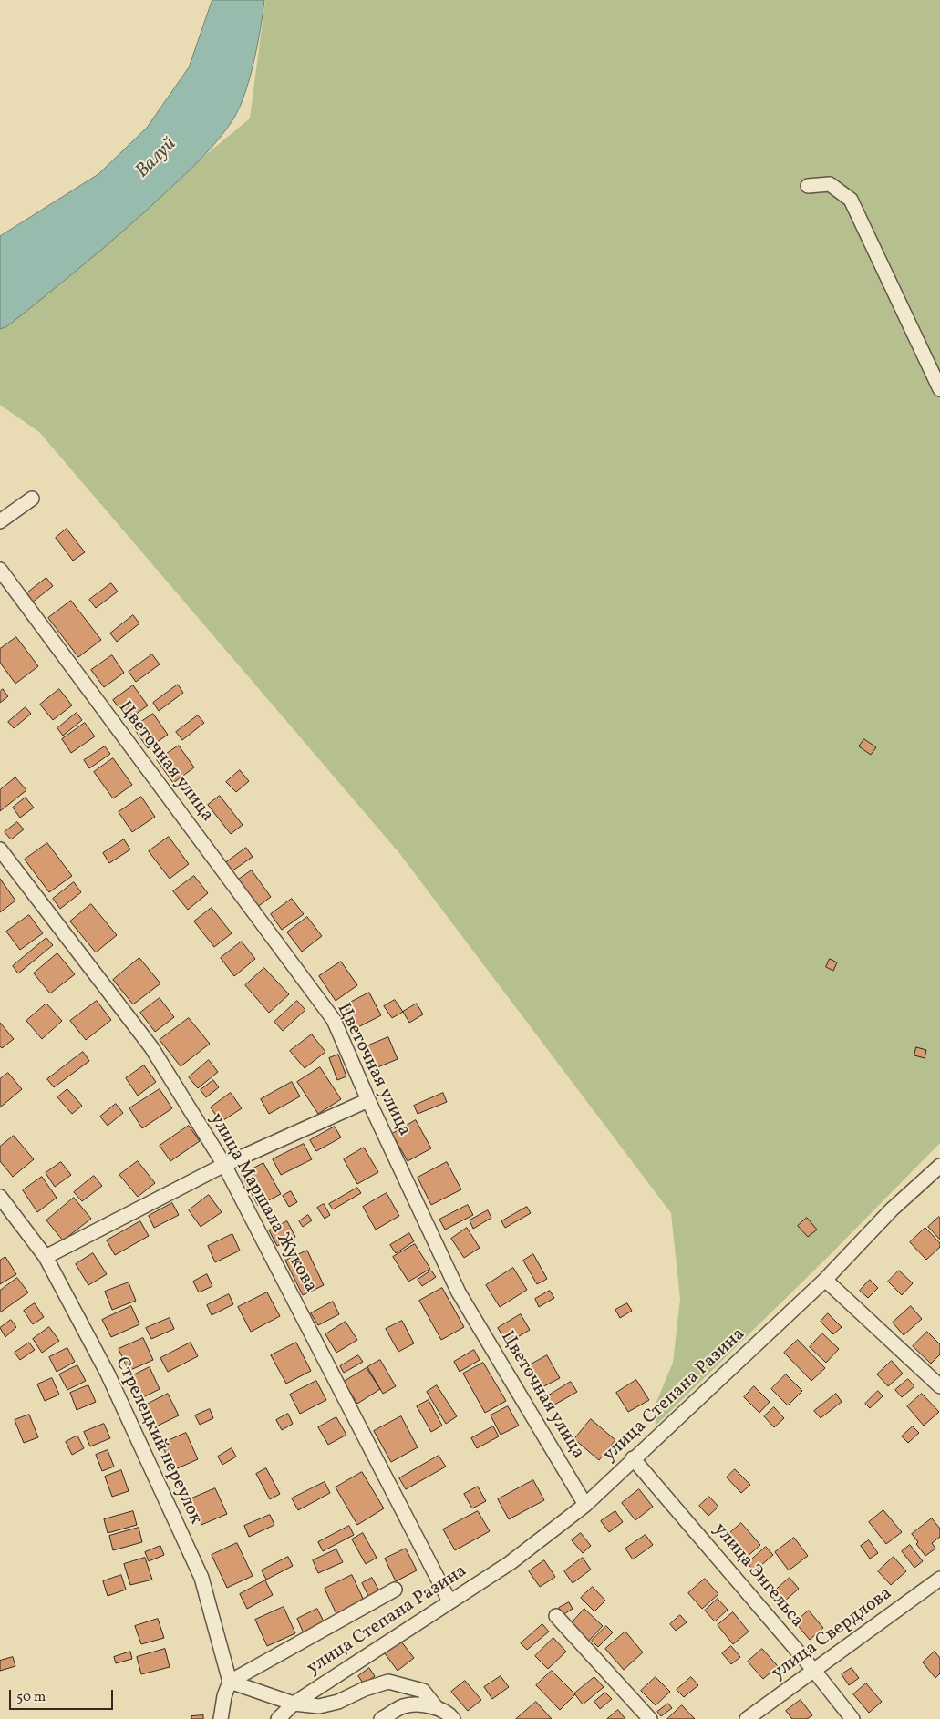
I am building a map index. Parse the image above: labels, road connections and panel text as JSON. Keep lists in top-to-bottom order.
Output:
{
  "streets": {
    "street": [
      "Цветочная улица",
      "улица Маршала Жукова",
      "улица Степана Разина",
      "Стрелецкий переулок",
      "улица Энгельса",
      "улица Свердлова"
    ]
  },
  "crossings": [
    ["Цветочная улица", "улица Степана Разина"],
    ["улица Маршала Жукова", "улица Степана Разина"],
    ["улица Степана Разина", "улица Энгельса"],
    ["улица Энгельса", "улица Свердлова"]
  ],
  "water": ["Валуй"],
  "scale_bar": "50 m"
}
